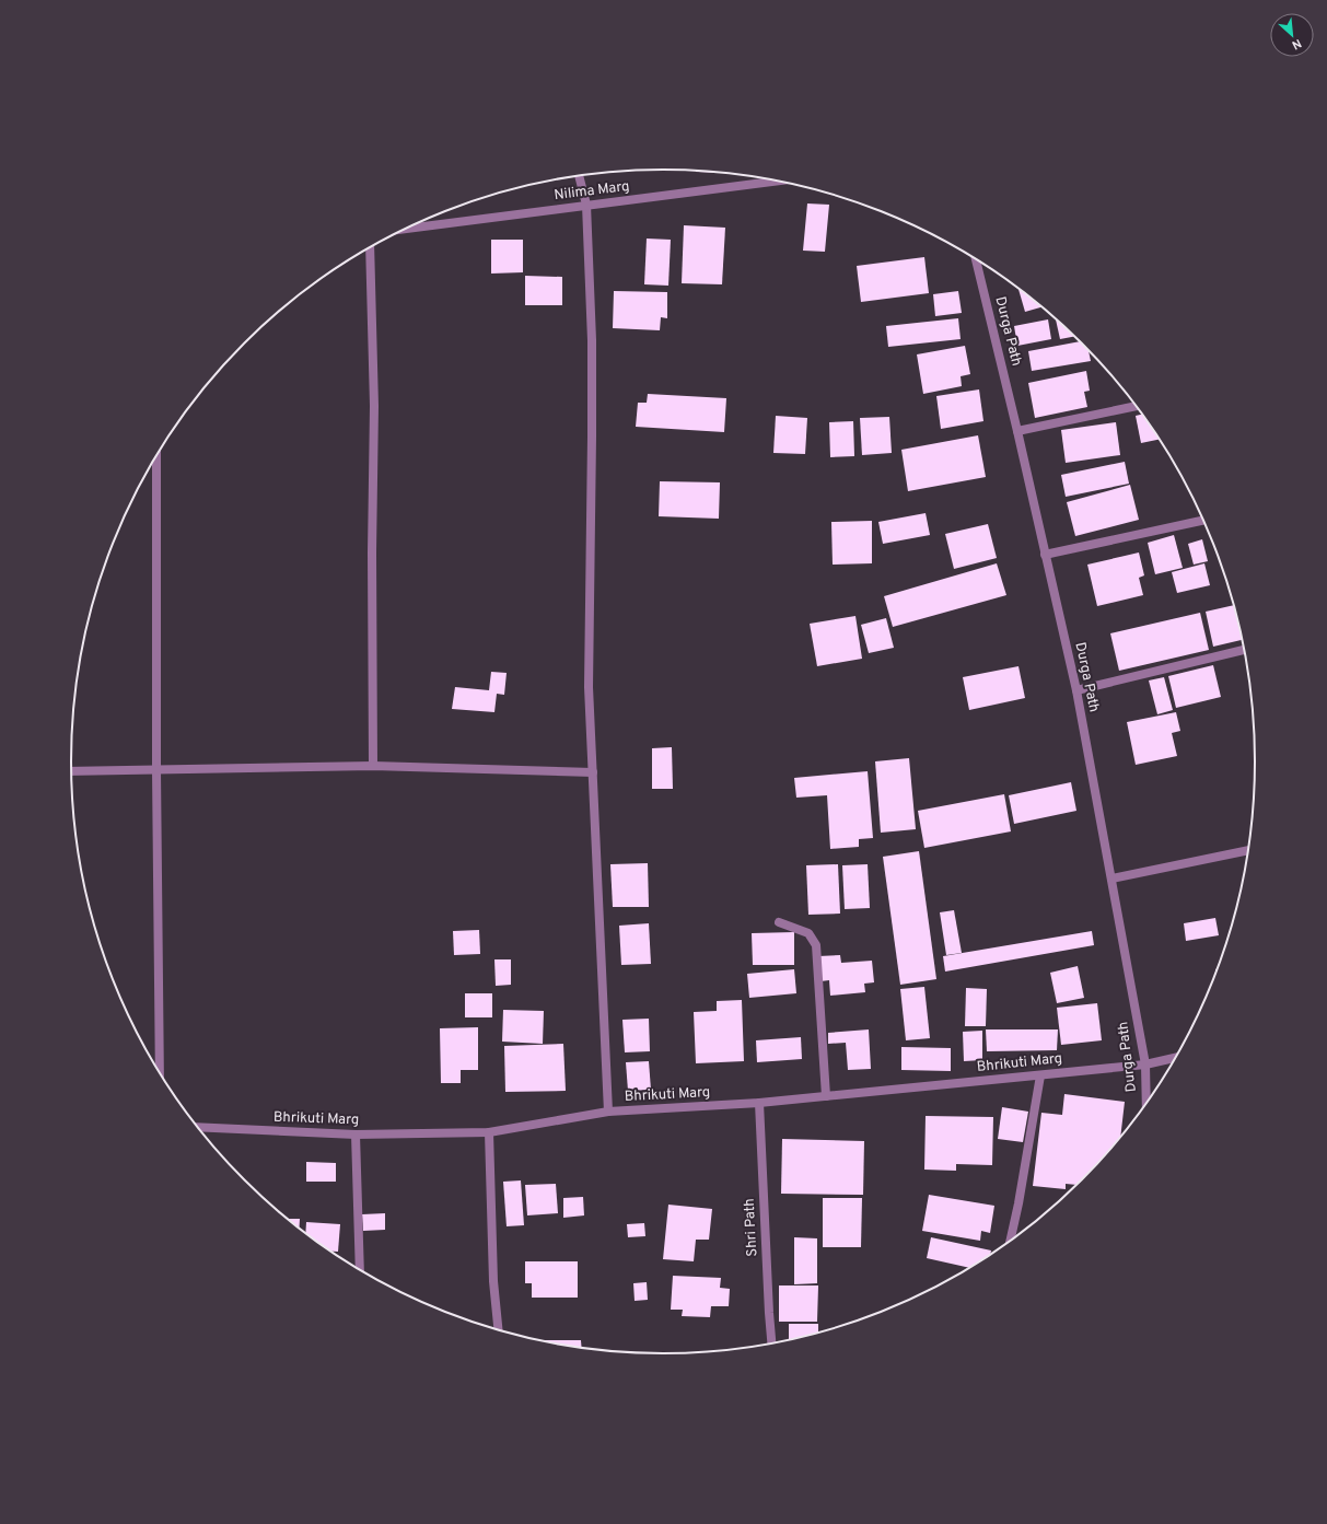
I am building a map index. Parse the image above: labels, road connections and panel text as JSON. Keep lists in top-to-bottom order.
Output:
{
  "streets": {
    "street": [
      "Nilima Marg",
      "Durga Path",
      "Bhrikuti Marg",
      "Shri Path"
    ]
  },
  "crossings": [
    ["Durga Path", "Bhrikuti Marg"],
    ["Bhrikuti Marg", "Shri Path"]
  ],
  "north": "bottom right"
}
